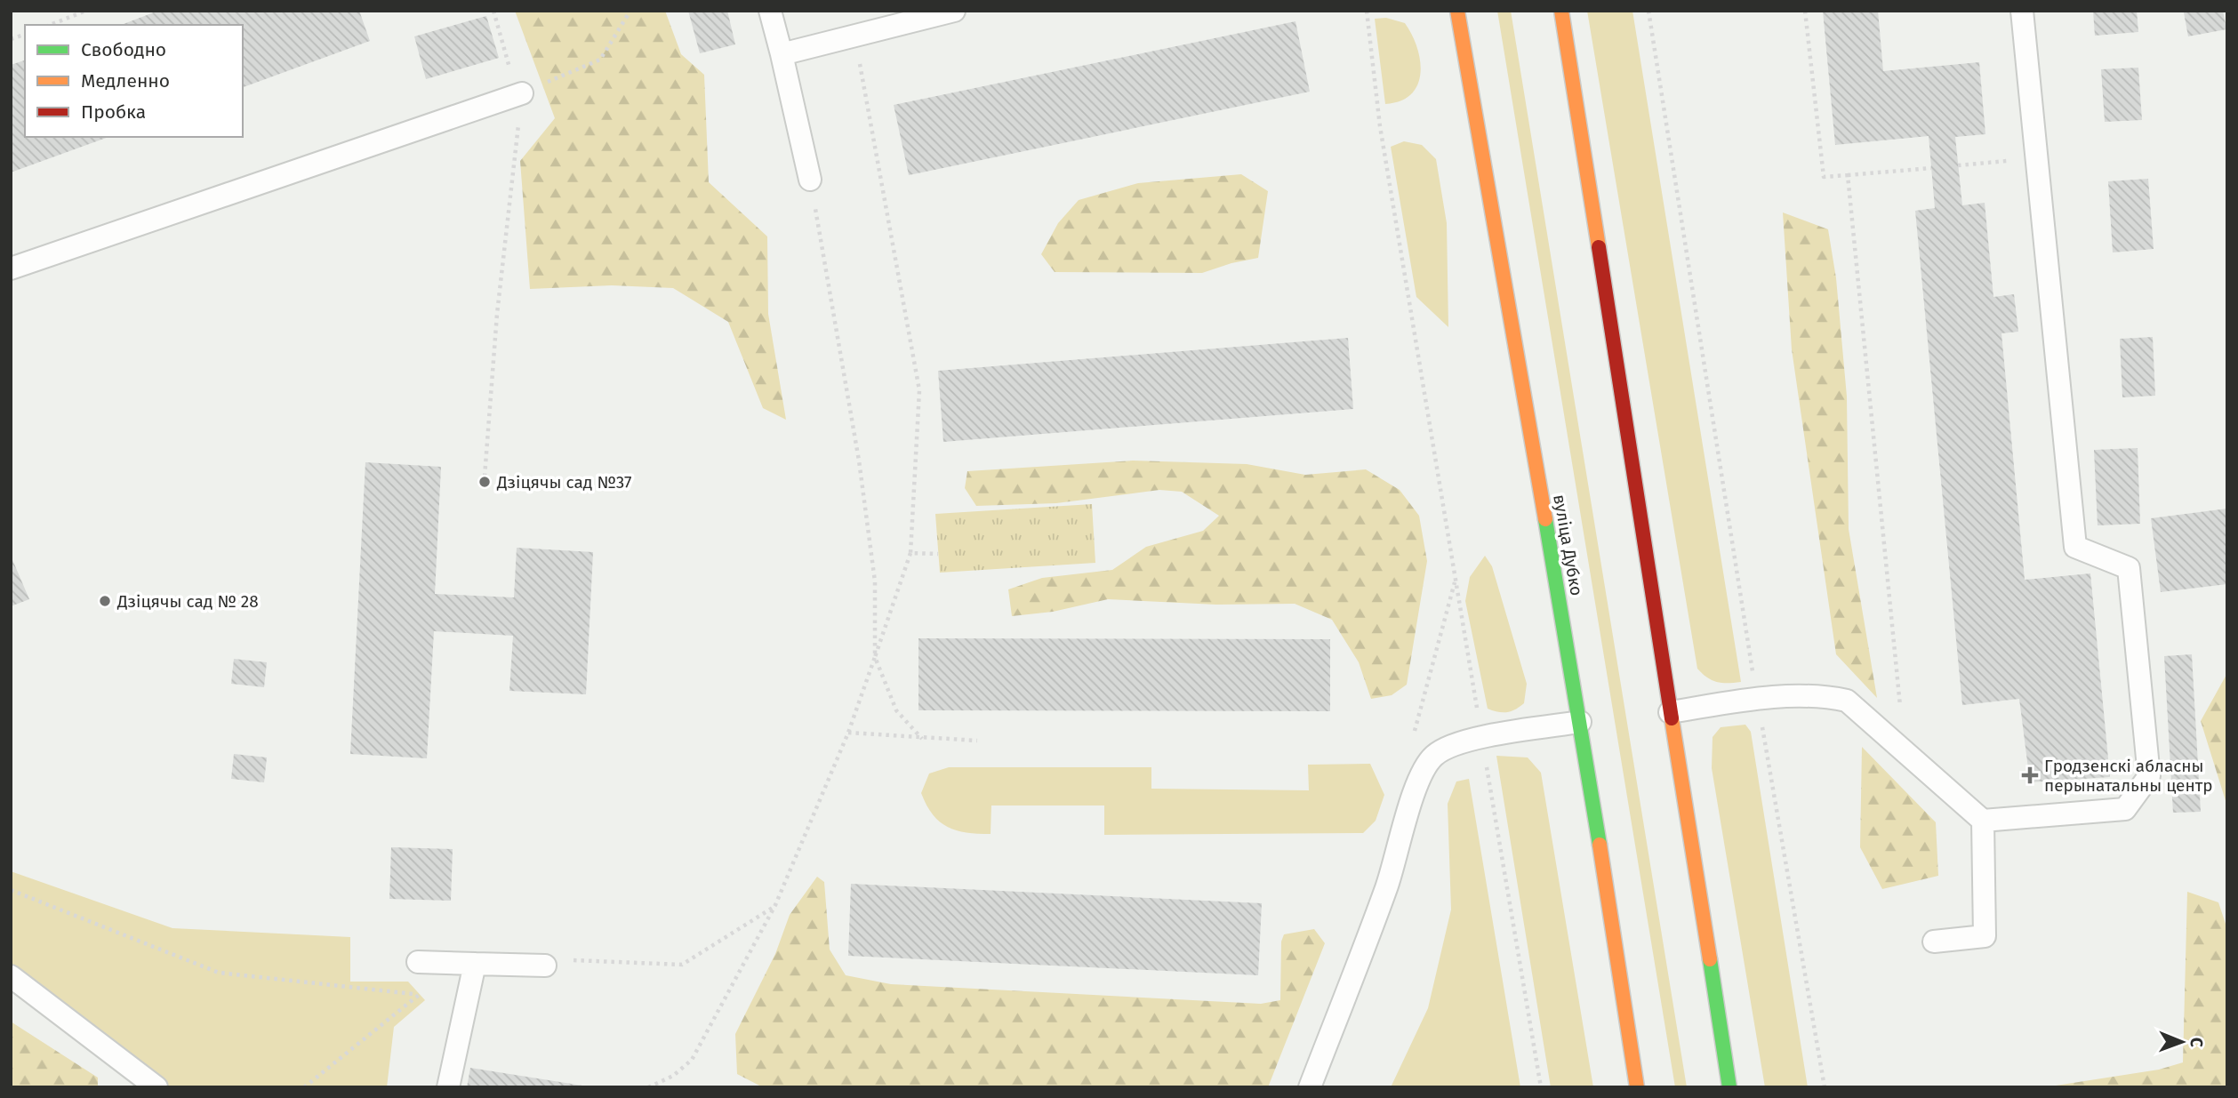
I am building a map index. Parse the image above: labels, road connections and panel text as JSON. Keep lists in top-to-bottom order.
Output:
{
  "streets": {
    "main road": ["вуліца Дубко"]
  },
  "places": {
    "other": ["Дзіцячы сад №37", "Дзіцячы сад № 28"],
    "health": ["Гродзенскі абласны перынатальны центр"]
  },
  "legend": ["Свободно", "Медленно", "Пробка"],
  "north": "right"
}
